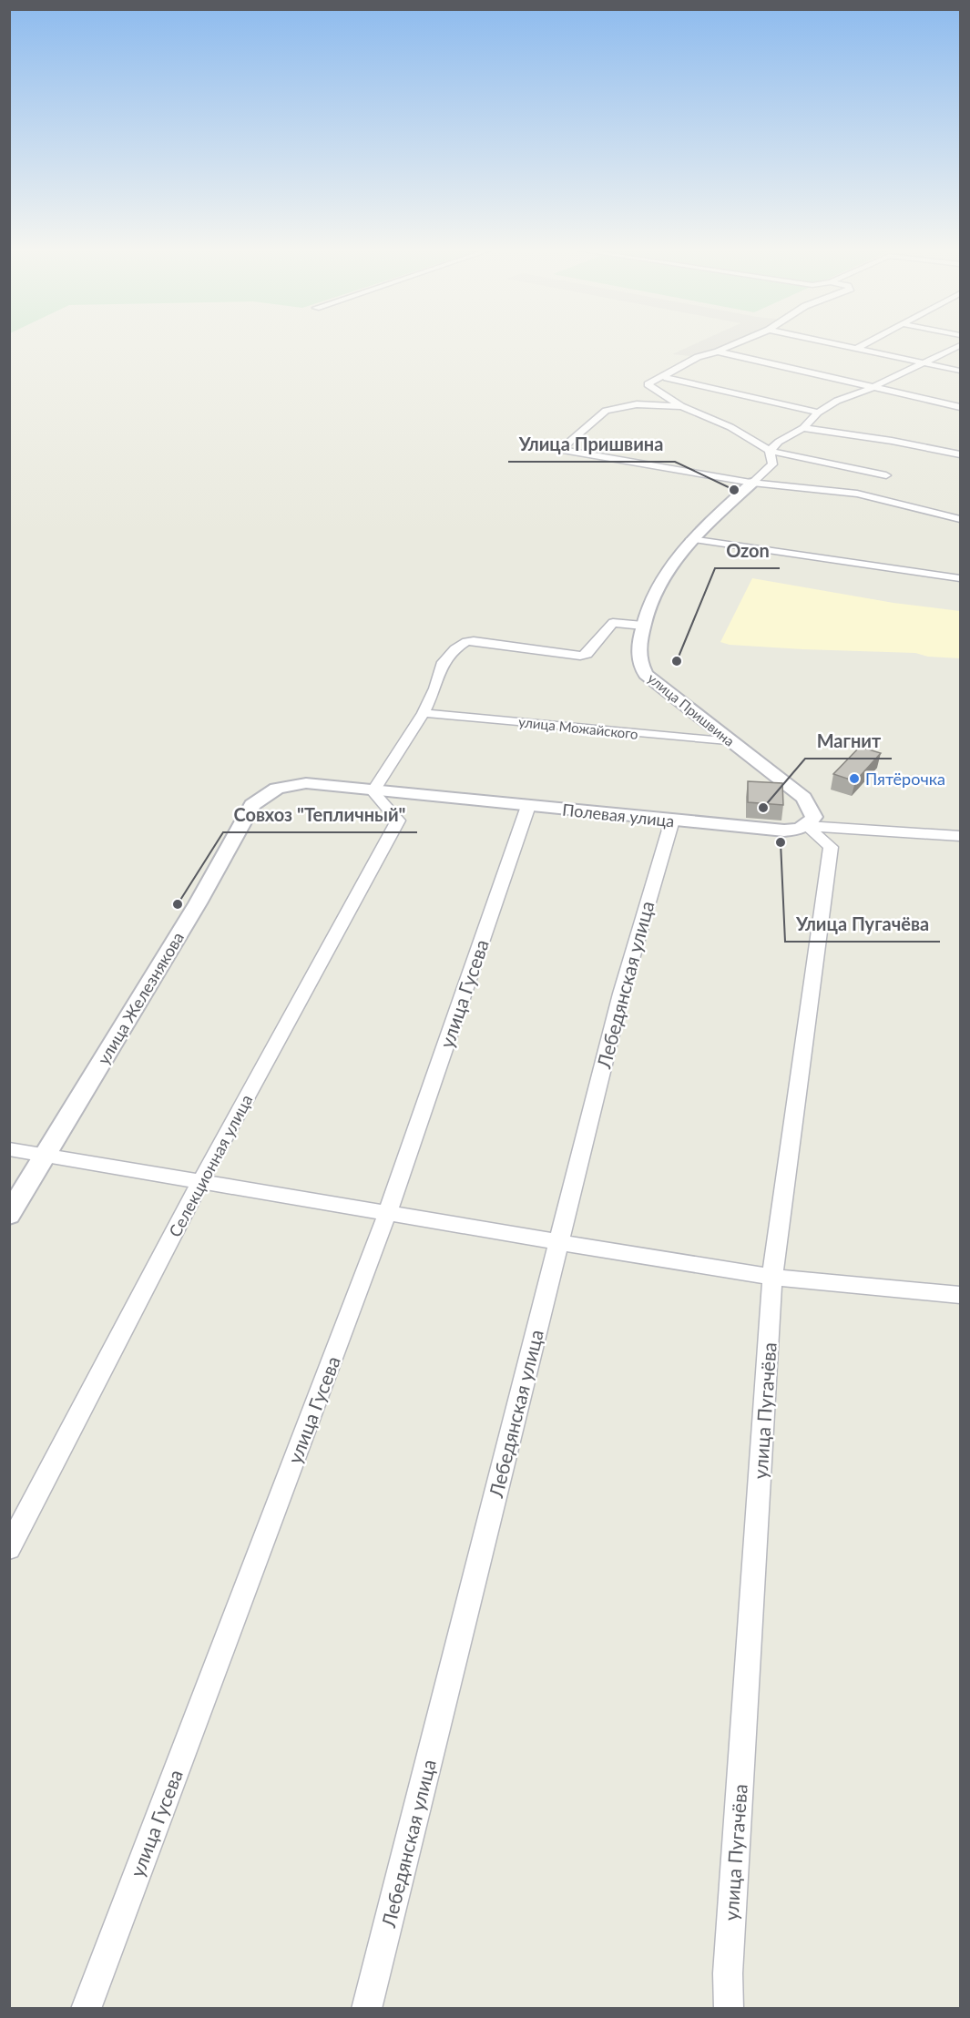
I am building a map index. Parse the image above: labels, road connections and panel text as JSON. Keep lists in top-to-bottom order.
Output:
{
  "streets": {
    "street": [
      "улица Пришвина",
      "улица Можайского",
      "Полевая улица",
      "Лебедянская улица",
      "улица Гусева",
      "улица Железнякова",
      "Селекционная улица",
      "улица Пугачёва"
    ]
  },
  "crossings": [
    ["улица Пришвина", "улица Можайского"],
    ["улица Пришвина", "Полевая улица"],
    ["улица Пришвина", "улица Пугачёва"],
    ["Полевая улица", "Лебедянская улица"],
    ["Полевая улица", "улица Гусева"],
    ["Полевая улица", "улица Железнякова"],
    ["Полевая улица", "Селекционная улица"],
    ["Полевая улица", "улица Пугачёва"]
  ],
  "places": [
    "Улица Пришвина",
    "Ozon",
    "Пятёрочка",
    "Магнит",
    "Улица Пугачёва",
    "Совхоз \"Тепличный\""
  ]
}
